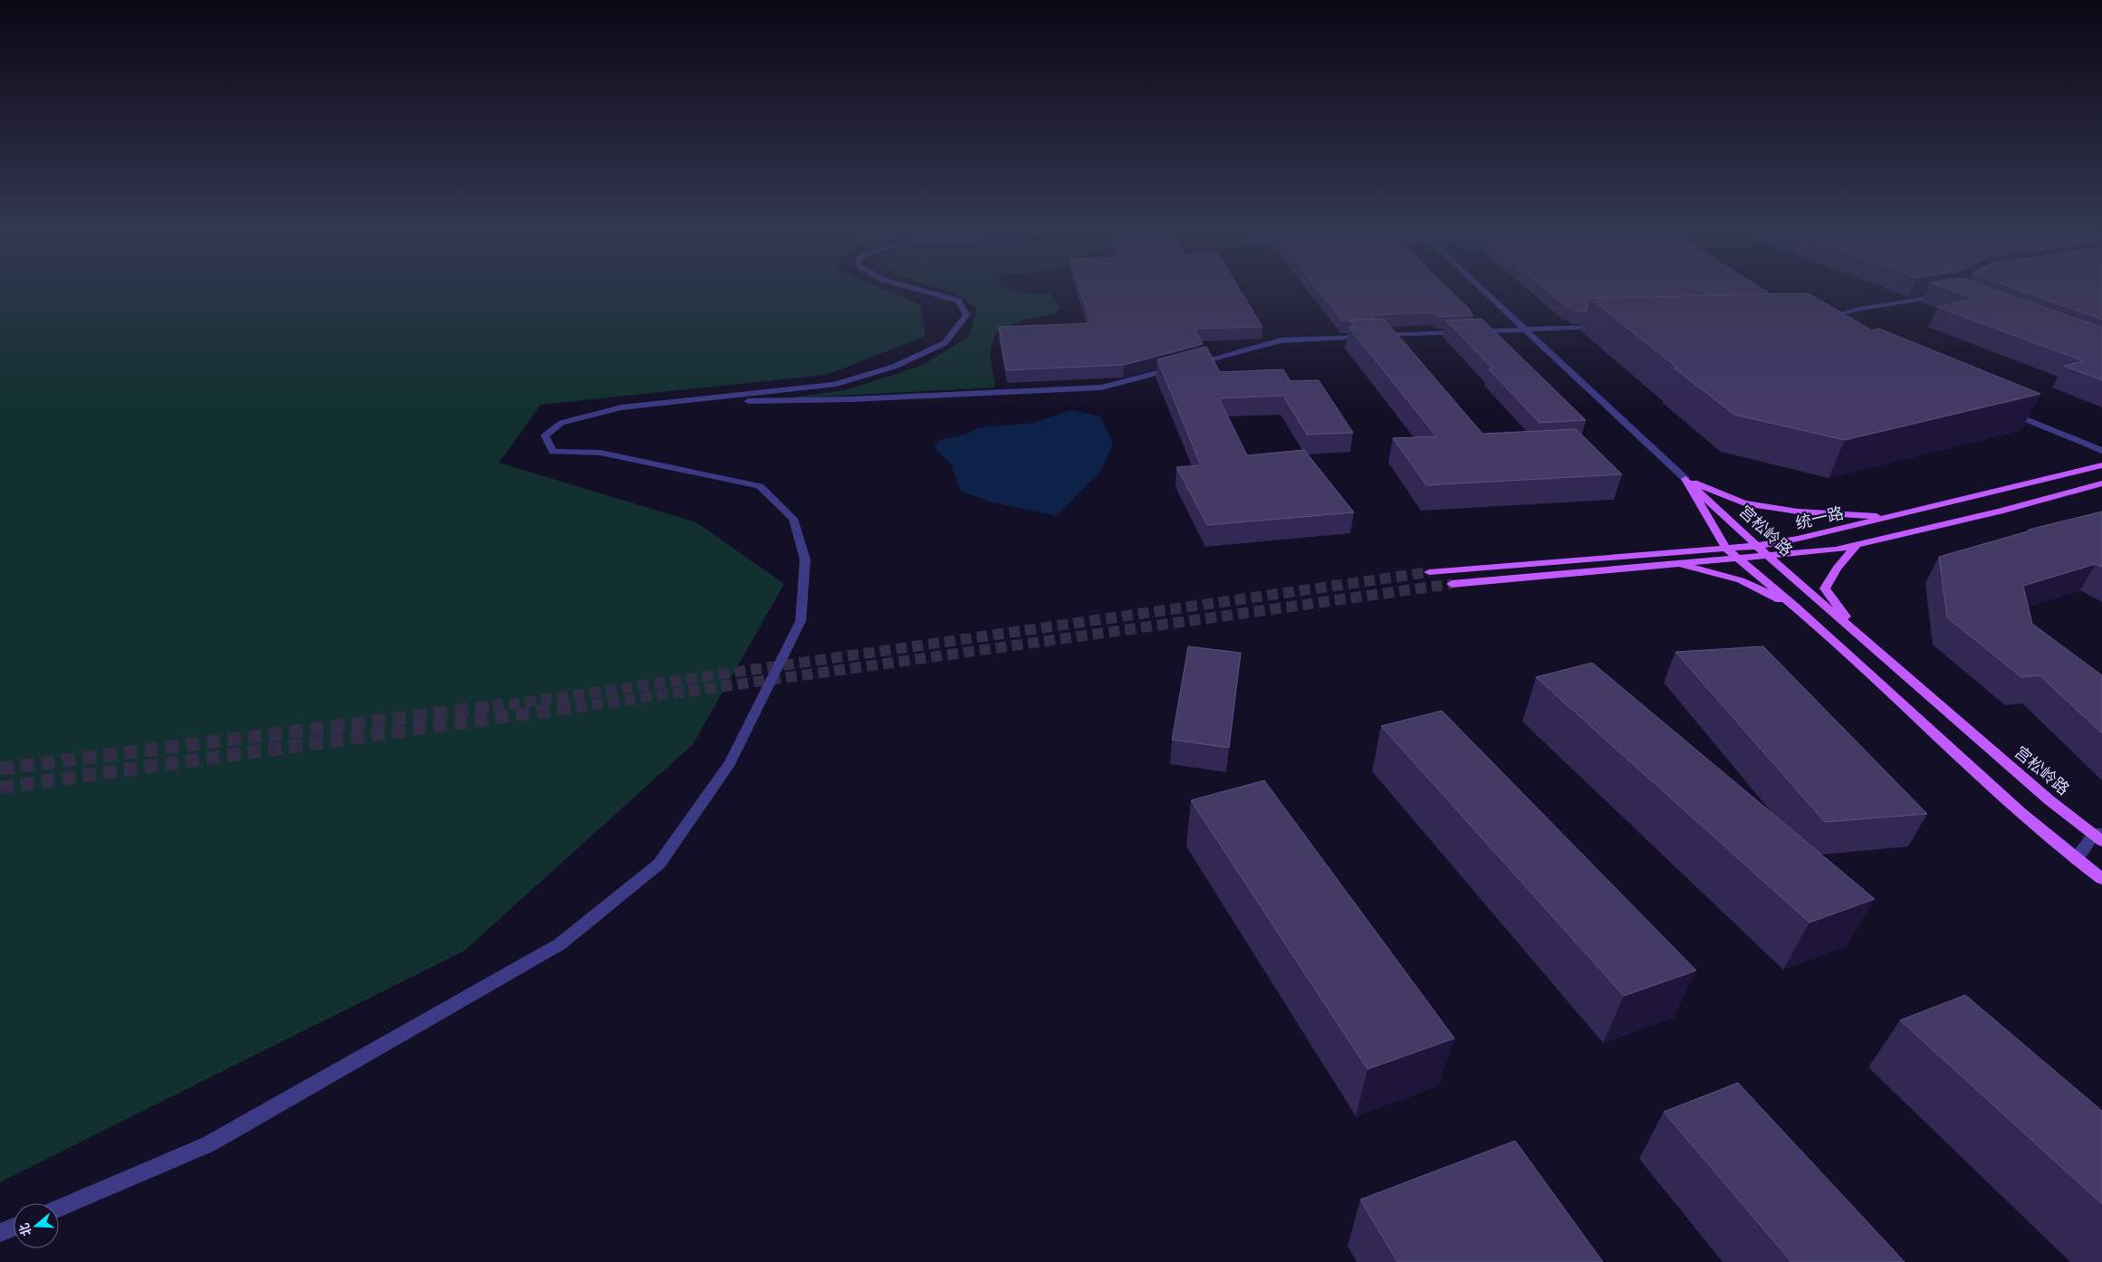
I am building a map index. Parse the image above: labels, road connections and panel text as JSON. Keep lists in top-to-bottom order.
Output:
{
  "streets": {
    "main road": ["统一路", "宫松岭路"]
  },
  "crossings": [
    ["统一路", "宫松岭路"]
  ],
  "north": "left"
}
